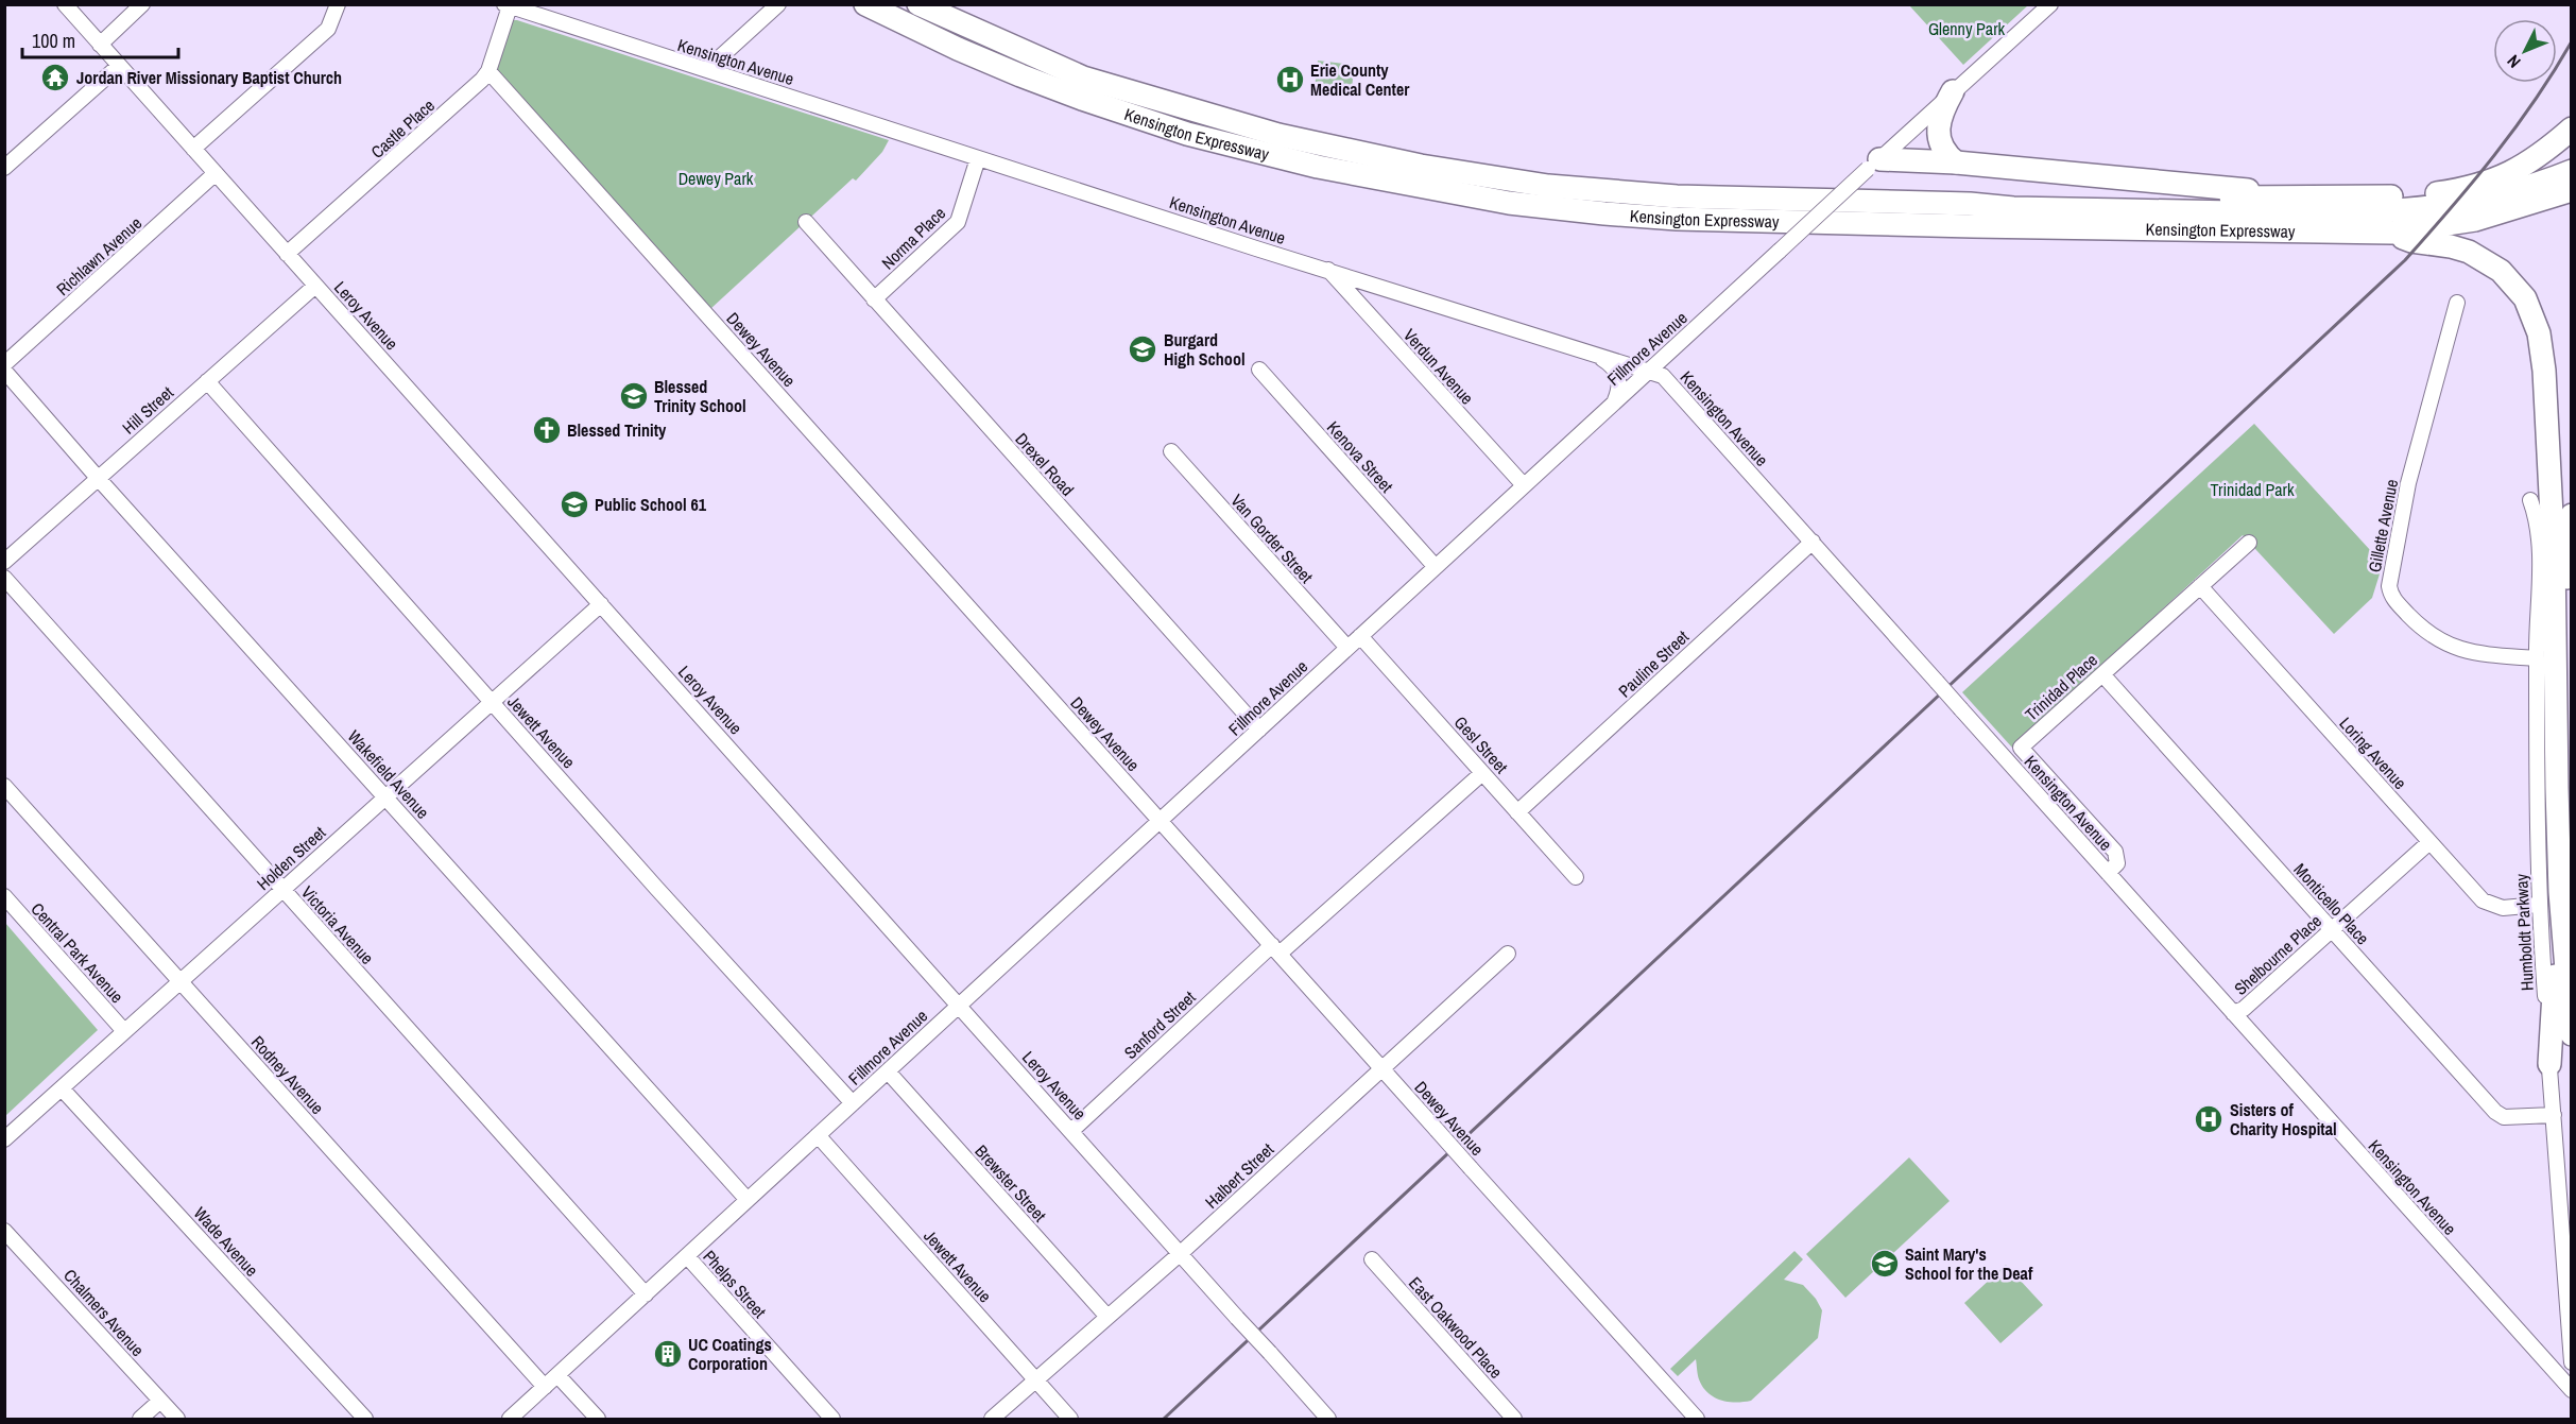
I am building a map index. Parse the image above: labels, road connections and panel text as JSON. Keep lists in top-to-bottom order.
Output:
{
  "streets": {
    "highway": ["Kensington Expressway"],
    "street": [
      "Kensington Avenue",
      "Castle Place",
      "Norma Place",
      "Richlawn Avenue",
      "Leroy Avenue",
      "Fillmore Avenue",
      "Dewey Avenue",
      "Verdun Avenue",
      "Hill Street",
      "Kenova Street",
      "Drexel Road",
      "Gillette Avenue",
      "Van Gorder Street",
      "Pauline Street",
      "Trinidad Place",
      "Jewett Avenue",
      "Gesl Street",
      "Loring Avenue",
      "Wakefield Avenue",
      "Holden Street",
      "Monticello Place",
      "Victoria Avenue",
      "Humboldt Parkway",
      "Central Park Avenue",
      "Shelbourne Place",
      "Sanford Street",
      "Rodney Avenue",
      "Halbert Street",
      "Brewster Street",
      "Wade Avenue",
      "Phelps Street",
      "Chalmers Avenue",
      "East Oakwood Place"
    ]
  },
  "crossings": [
    ["Kensington Avenue", "Castle Place"],
    ["Kensington Avenue", "Norma Place"],
    ["Kensington Avenue", "Fillmore Avenue"],
    ["Kensington Avenue", "Verdun Avenue"],
    ["Kensington Avenue", "Pauline Street"],
    ["Kensington Avenue", "Trinidad Place"],
    ["Kensington Avenue", "Shelbourne Place"],
    ["Castle Place", "Leroy Avenue"],
    ["Castle Place", "Dewey Avenue"],
    ["Norma Place", "Drexel Road"],
    ["Richlawn Avenue", "Leroy Avenue"],
    ["Leroy Avenue", "Fillmore Avenue"],
    ["Leroy Avenue", "Hill Street"],
    ["Leroy Avenue", "Holden Street"],
    ["Leroy Avenue", "Sanford Street"],
    ["Leroy Avenue", "Halbert Street"],
    ["Fillmore Avenue", "Dewey Avenue"],
    ["Fillmore Avenue", "Verdun Avenue"],
    ["Fillmore Avenue", "Kenova Street"],
    ["Fillmore Avenue", "Drexel Road"],
    ["Fillmore Avenue", "Van Gorder Street"],
    ["Fillmore Avenue", "Jewett Avenue"],
    ["Fillmore Avenue", "Gesl Street"],
    ["Fillmore Avenue", "Wakefield Avenue"],
    ["Fillmore Avenue", "Victoria Avenue"],
    ["Fillmore Avenue", "Rodney Avenue"],
    ["Fillmore Avenue", "Brewster Street"],
    ["Fillmore Avenue", "Phelps Street"],
    ["Dewey Avenue", "Sanford Street"],
    ["Dewey Avenue", "Halbert Street"],
    ["Hill Street", "Jewett Avenue"],
    ["Hill Street", "Wakefield Avenue"],
    ["Gillette Avenue", "Humboldt Parkway"],
    ["Pauline Street", "Gesl Street"],
    ["Trinidad Place", "Loring Avenue"],
    ["Trinidad Place", "Monticello Place"],
    ["Jewett Avenue", "Holden Street"],
    ["Jewett Avenue", "Halbert Street"],
    ["Gesl Street", "Sanford Street"],
    ["Loring Avenue", "Humboldt Parkway"],
    ["Loring Avenue", "Shelbourne Place"],
    ["Wakefield Avenue", "Holden Street"],
    ["Holden Street", "Victoria Avenue"],
    ["Holden Street", "Central Park Avenue"],
    ["Holden Street", "Rodney Avenue"],
    ["Holden Street", "Wade Avenue"],
    ["Monticello Place", "Humboldt Parkway"],
    ["Monticello Place", "Shelbourne Place"],
    ["Halbert Street", "Brewster Street"]
  ],
  "parks": ["Glenny Park", "Dewey Park", "Trinidad Park"],
  "places": {
    "temple": ["Jordan River Missionary Baptist Church"],
    "hospital": ["Erie County Medical Center", "Sisters of Charity Hospital"],
    "school or university": [
      "Burgard High School",
      "Blessed Trinity School",
      "Public School 61",
      "Saint Mary's School for the Deaf"
    ],
    "church": ["Blessed Trinity"],
    "building": ["UC Coatings Corporation"]
  },
  "scale_bar": "100 m",
  "north": "bottom left"
}
